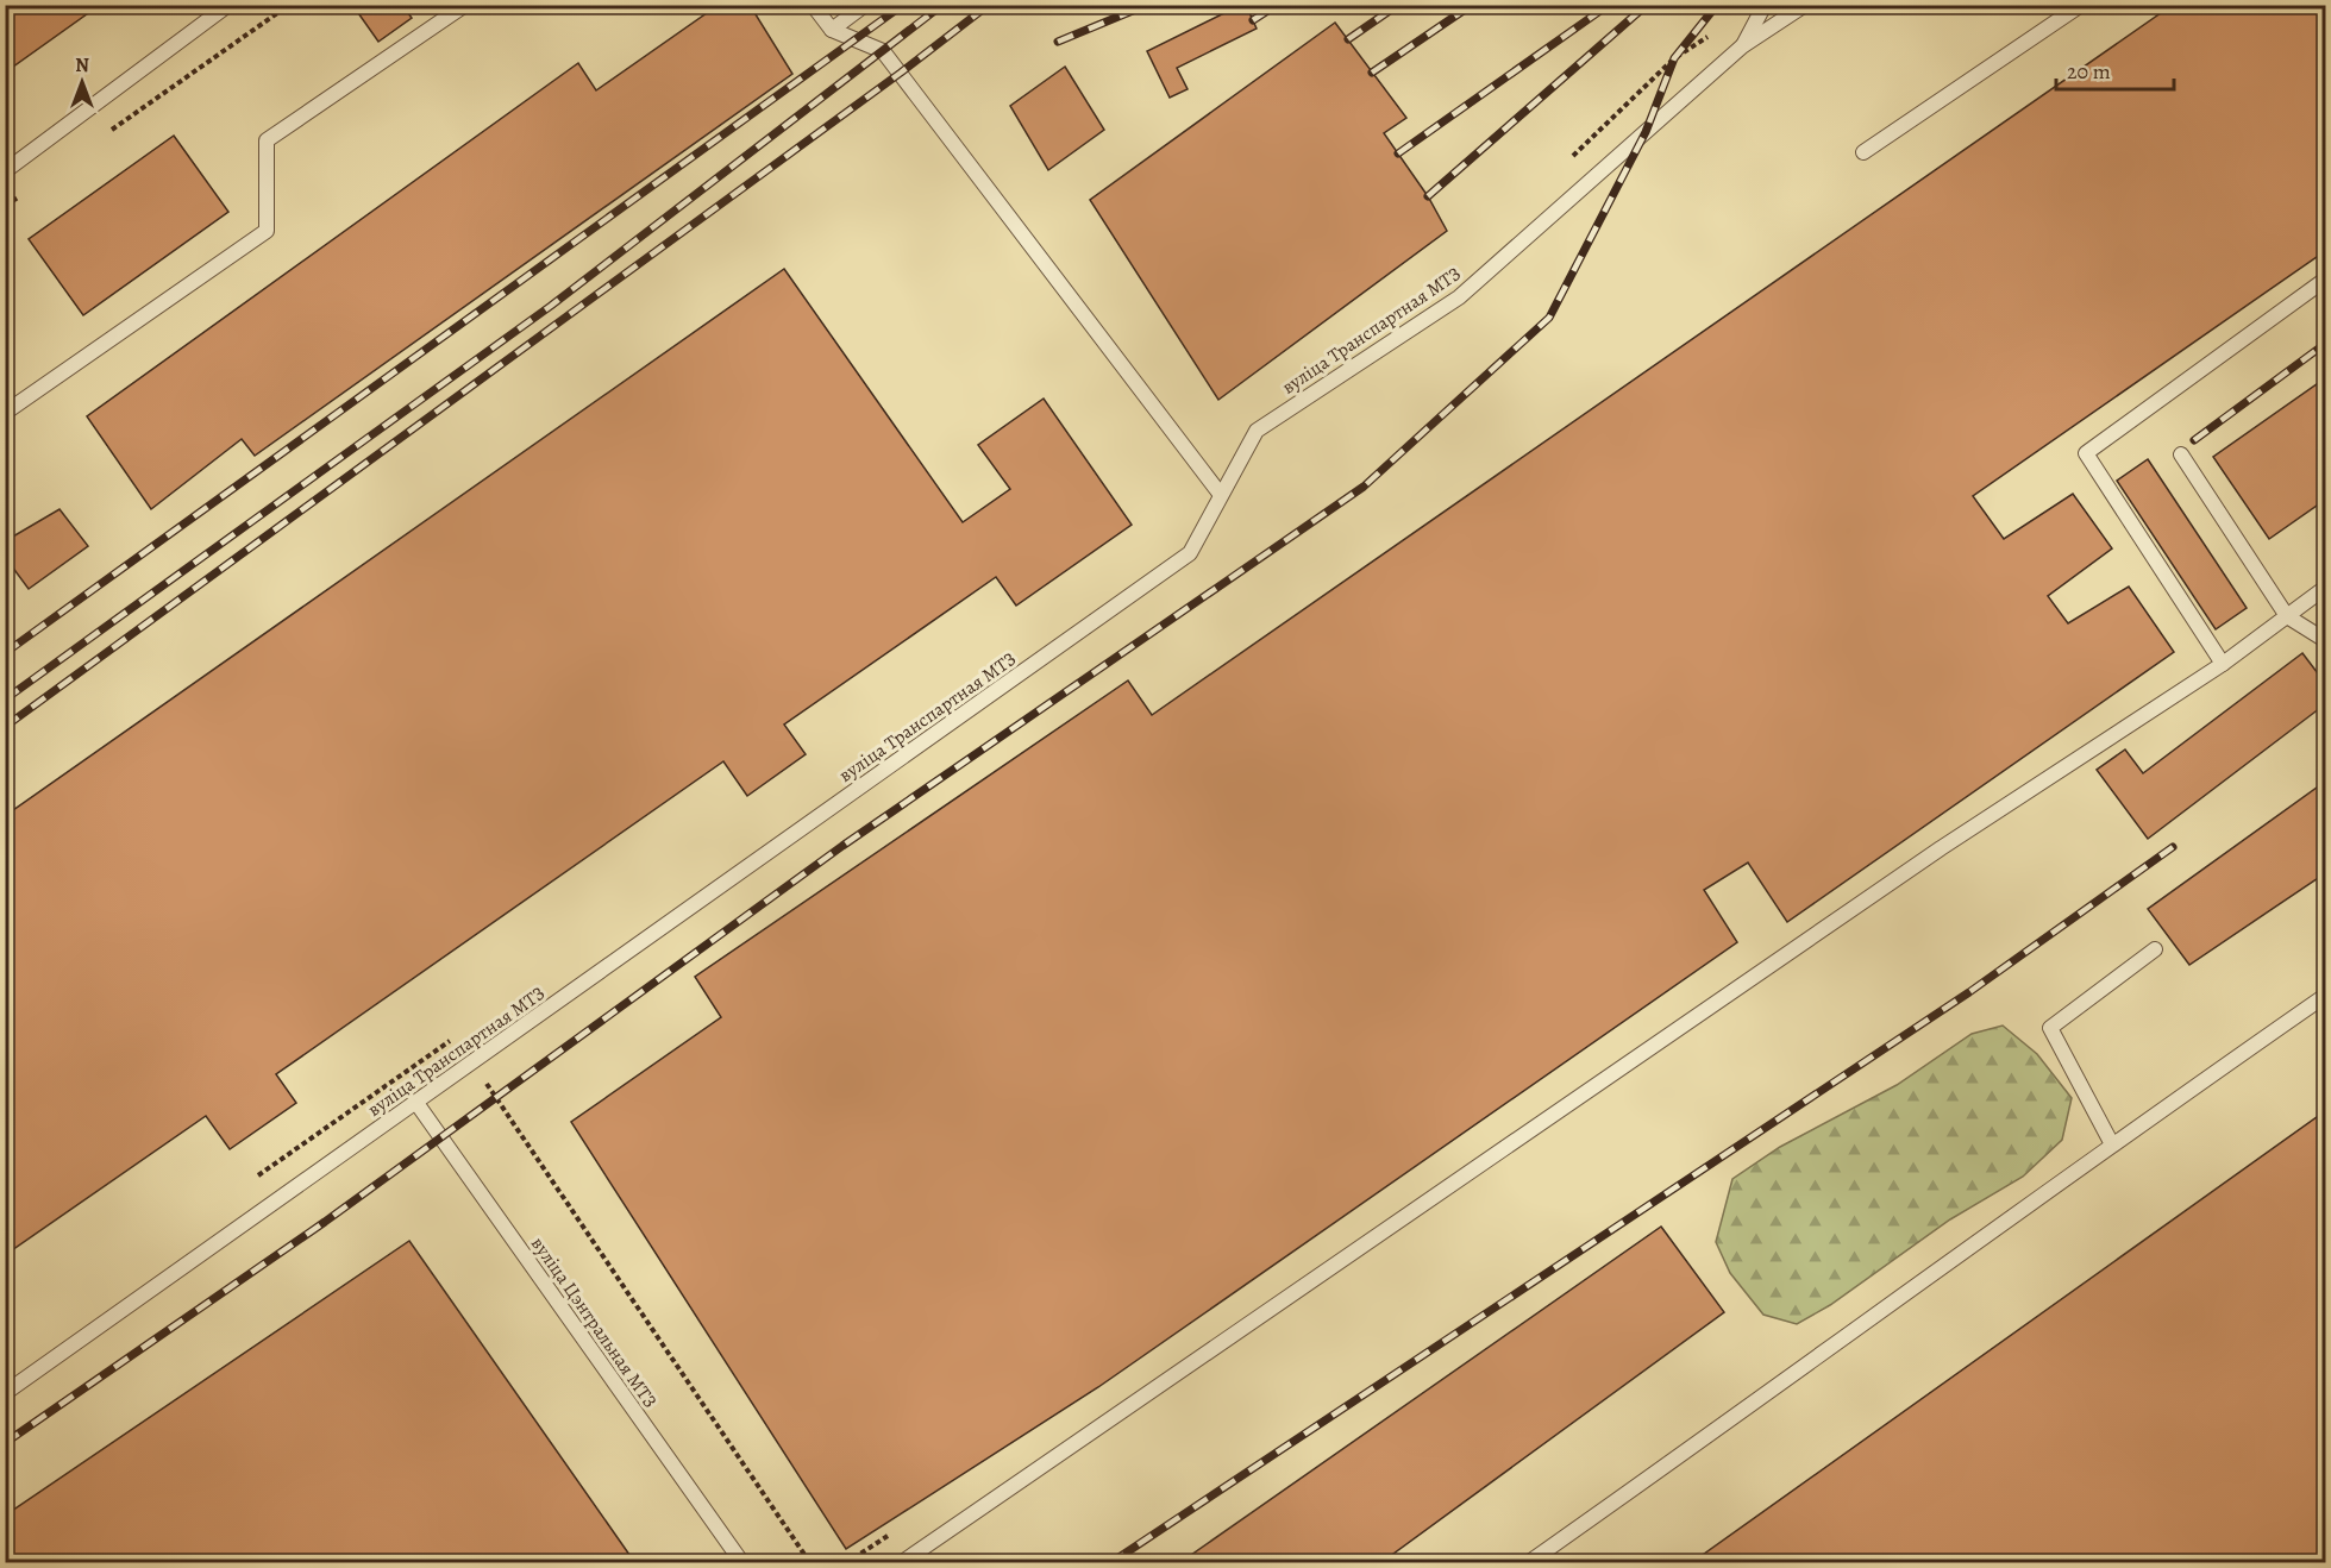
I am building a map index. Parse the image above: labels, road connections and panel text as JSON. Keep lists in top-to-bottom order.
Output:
{
  "streets": {
    "lane": ["вуліца Транспартная МТЗ", "вуліца Цэнтральная МТЗ"]
  },
  "crossings": [
    ["вуліца Транспартная МТЗ", "вуліца Цэнтральная МТЗ"]
  ],
  "scale_bar": "20 m",
  "north": "top"
}
